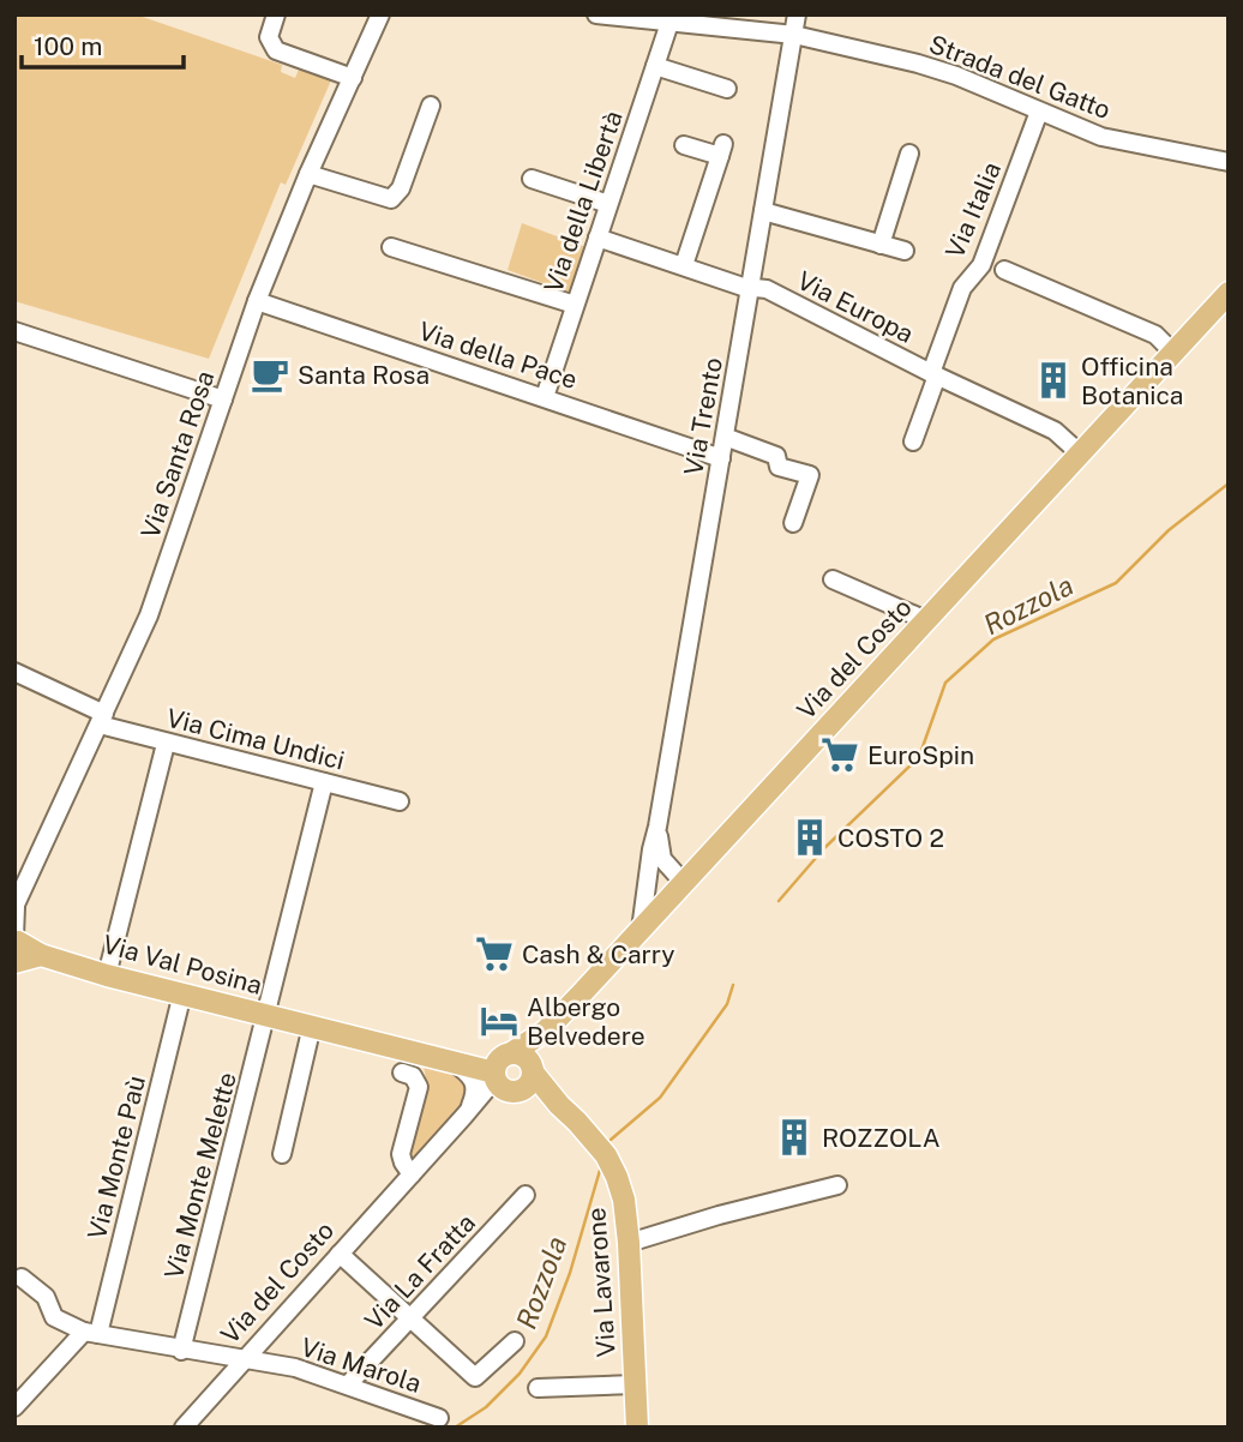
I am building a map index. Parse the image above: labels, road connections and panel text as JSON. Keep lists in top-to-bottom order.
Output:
{
  "streets": {
    "main road": ["Via del Costo", "Via Val Posina", "Via Lavarone"],
    "street": [
      "Strada del Gatto",
      "Via della Libertà",
      "Via Italia",
      "Via Europa",
      "Via della Pace",
      "Via Trento",
      "Via Santa Rosa",
      "Via Cima Undici",
      "Via Monte Paù",
      "Via Monte Melette",
      "Via La Fratta",
      "Via Marola"
    ]
  },
  "crossings": [
    ["Strada del Gatto", "Via della Libertà"],
    ["Strada del Gatto", "Via Italia"],
    ["Strada del Gatto", "Via Trento"],
    ["Via della Libertà", "Via Europa"],
    ["Via della Libertà", "Via della Pace"],
    ["Via Italia", "Via Europa"],
    ["Via Europa", "Via Trento"],
    ["Via Europa", "Via del Costo"],
    ["Via della Pace", "Via Trento"],
    ["Via della Pace", "Via Santa Rosa"],
    ["Via Trento", "Via del Costo"],
    ["Via Santa Rosa", "Via Cima Undici"],
    ["Via Santa Rosa", "Via Val Posina"],
    ["Via del Costo", "Via Val Posina"],
    ["Via del Costo", "Via Lavarone"],
    ["Via del Costo", "Via Marola"],
    ["Via Cima Undici", "Via Monte Melette"],
    ["Via Val Posina", "Via Monte Paù"],
    ["Via Val Posina", "Via Monte Melette"],
    ["Via Val Posina", "Via Lavarone"]
  ],
  "water": ["Rozzola"],
  "places": {
    "cafe": ["Santa Rosa"],
    "building": ["Officina Botanica", "COSTO 2", "ROZZOLA"],
    "supermarket": ["EuroSpin", "Cash & Carry"],
    "hotel": ["Albergo Belvedere"]
  },
  "scale_bar": "100 m"
}
